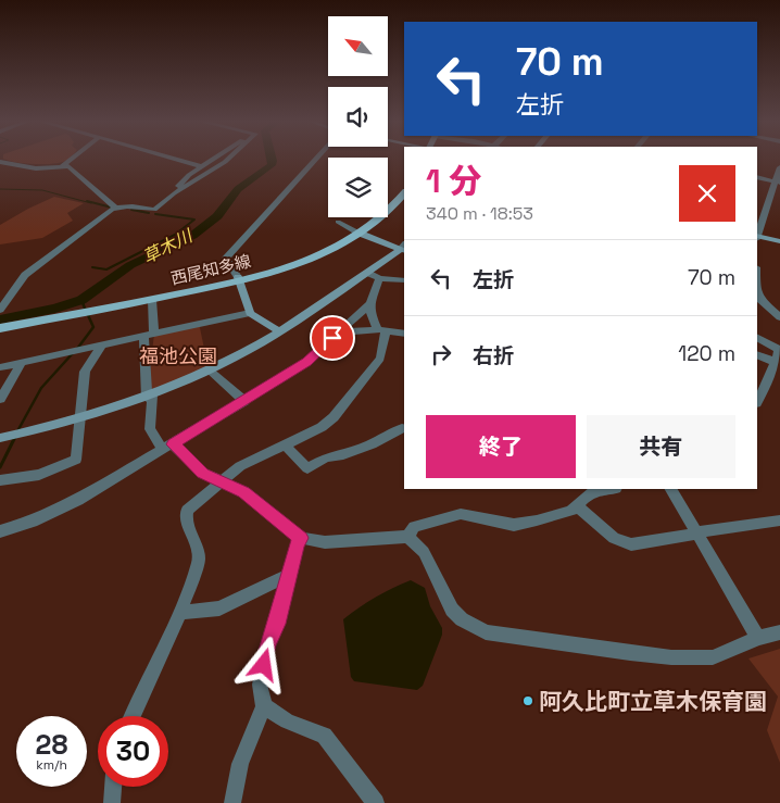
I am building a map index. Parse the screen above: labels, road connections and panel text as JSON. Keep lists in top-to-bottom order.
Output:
{
  "streets": {
    "main road": ["西尾知多線"]
  },
  "water": ["草木川"],
  "parks": ["福池公園"],
  "places": ["阿久比町立草木保育園"],
  "north": "top left",
  "page": {
    "turn": ["70 m", "左折"],
    "heading": ["1 分", "340 m · 18:53"],
    "list": [
      {
        "name": "左折",
        "value": "70 m"
      },
      {
        "name": "右折",
        "value": "120 m"
      }
    ],
    "buttons": ["終了", "共有"],
    "speed": "28 km/h",
    "limit": "30"
  }
}
